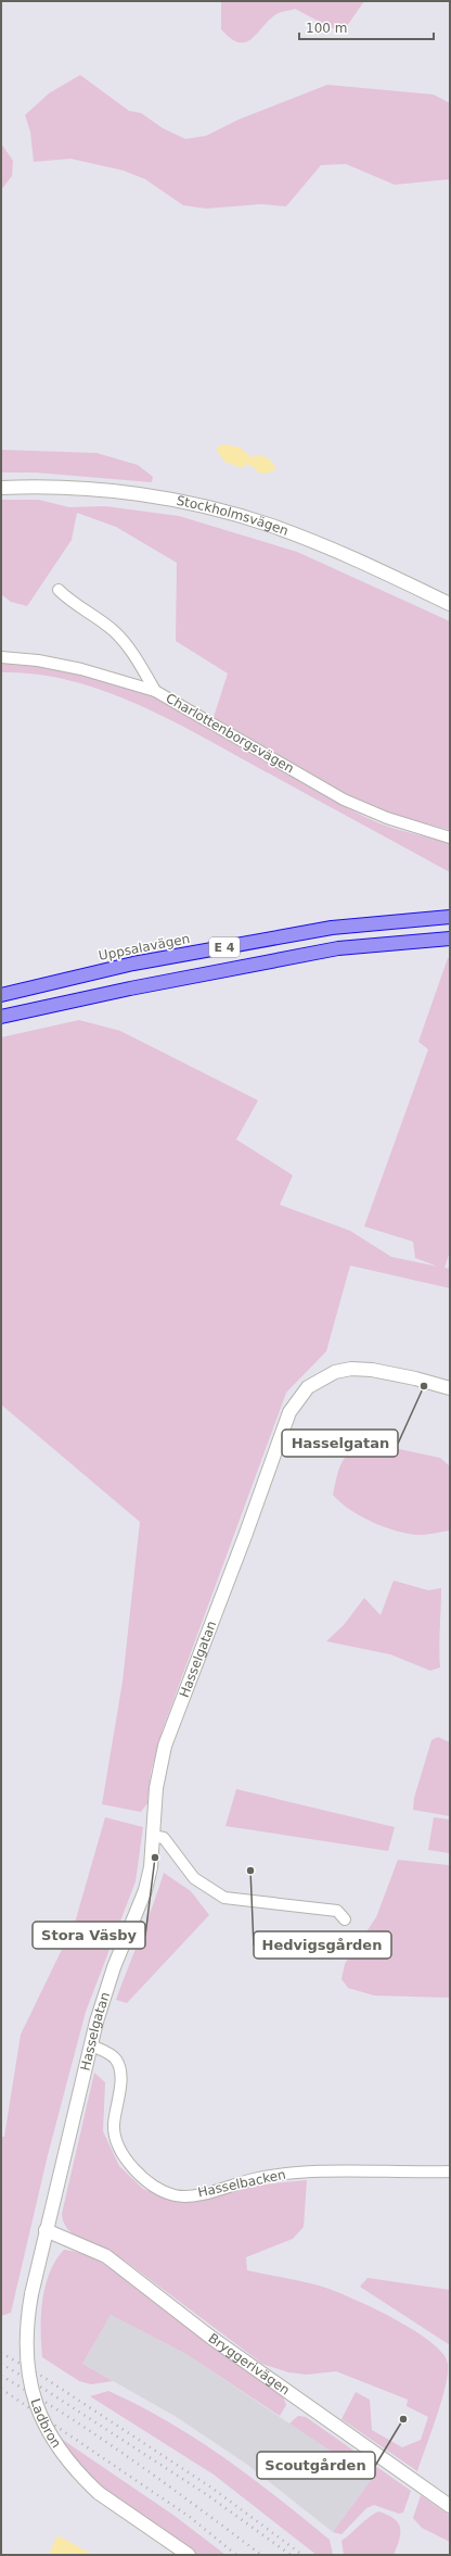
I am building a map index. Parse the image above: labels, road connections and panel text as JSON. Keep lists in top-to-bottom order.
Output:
{
  "streets": {
    "highway": ["Uppsalavägen", "E 4"],
    "street": [
      "Stockholmsvägen",
      "Charlottenborgsvägen",
      "Hasselgatan",
      "Hasselbacken",
      "Bryggerivägen",
      "Ladbron"
    ]
  },
  "crossings": [
    ["Hasselgatan", "Hasselbacken"],
    ["Hasselgatan", "Bryggerivägen"],
    ["Hasselgatan", "Ladbron"],
    ["Bryggerivägen", "Ladbron"]
  ],
  "places": [
    "Hasselgatan",
    "Stora Väsby",
    "Hedvigsgården",
    "Scoutgården"
  ],
  "scale_bar": "100 m"
}
